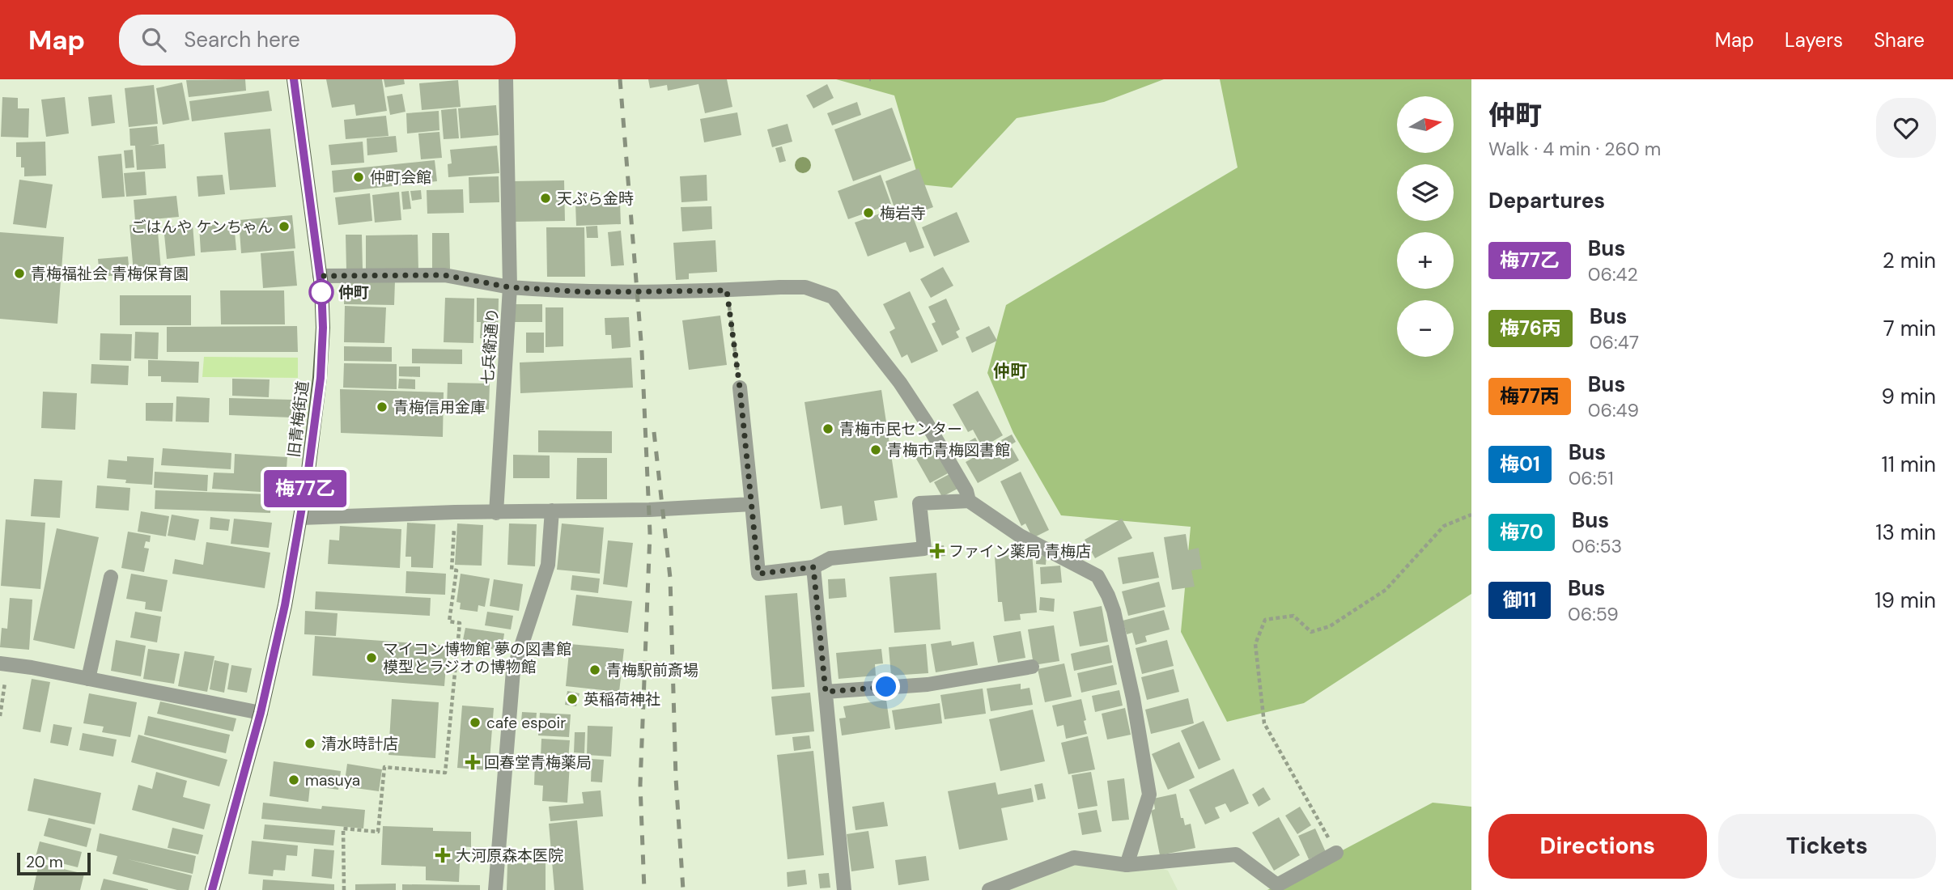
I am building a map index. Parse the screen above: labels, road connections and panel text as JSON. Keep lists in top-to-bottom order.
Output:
{
  "streets": {
    "main road": ["旧青梅街道"],
    "street": ["七兵衛通り"]
  },
  "districts": ["仲町"],
  "places": {
    "other": [
      "仲町会館",
      "天ぷら金時",
      "梅岩寺",
      "ごはんや ケンちゃん",
      "青梅福祉会 青梅保育園",
      "仲町",
      "青梅信用金庫",
      "青梅市民センター",
      "青梅市青梅図書館",
      "マイコン博物館 夢の図書館 模型とラジオの博物館",
      "青梅駅前斎場",
      "英稲荷神社",
      "cafe espoir",
      "清水時計店",
      "masuya"
    ],
    "health": ["ファイン薬局 青梅店", "回春堂青梅薬局", "大河原森本医院"]
  },
  "lines": ["bus line 梅77乙"],
  "scale_bar": "20 m",
  "north": "right",
  "page": {
    "header": "Map",
    "search": "Search here",
    "nav": ["Map", "Layers", "Share"],
    "on_map": "梅77乙",
    "heading": [
      ["仲町", "Walk · 4 min · 260 m"],
      "Departures"
    ],
    "map_buttons": ["+", "−"],
    "list": [
      {
        "mark": "梅77乙",
        "name": "Bus",
        "note": "06:42",
        "value": "2 min"
      },
      {
        "mark": "梅76丙",
        "name": "Bus",
        "note": "06:47",
        "value": "7 min"
      },
      {
        "mark": "梅77丙",
        "name": "Bus",
        "note": "06:49",
        "value": "9 min"
      },
      {
        "mark": "梅01",
        "name": "Bus",
        "note": "06:51",
        "value": "11 min"
      },
      {
        "mark": "梅70",
        "name": "Bus",
        "note": "06:53",
        "value": "13 min"
      },
      {
        "mark": "御11",
        "name": "Bus",
        "note": "06:59",
        "value": "19 min"
      }
    ],
    "buttons": ["Directions", "Tickets"],
    "scale": "20 m"
  }
}
